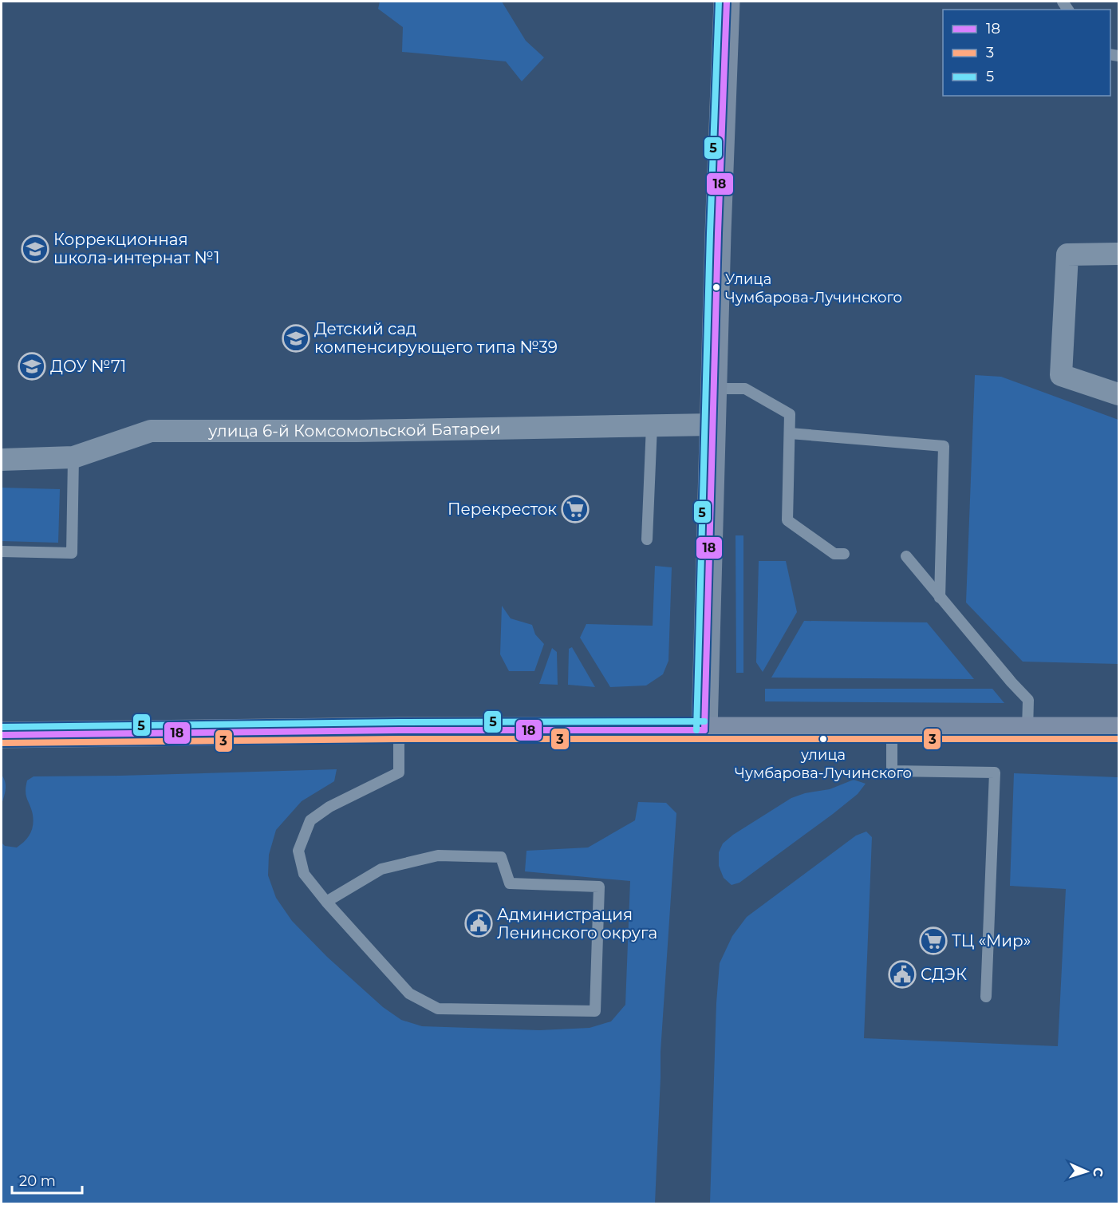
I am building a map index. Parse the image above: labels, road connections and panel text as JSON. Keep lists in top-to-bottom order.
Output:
{
  "streets": {
    "street": ["улица 6-й Комсомольской Батареи"]
  },
  "places": {
    "school or university": ["Коррекционная школа-интернат №1", "Детский сад компенсирующего типа №39", "ДОУ №71"],
    "other": ["Улица Чумбарова-Лучинского", "улица Чумбарова-Лучинского"],
    "supermarket": ["Перекресток", "ТЦ «Мир»"],
    "public building": ["Администрация Ленинского округа", "СДЭК"]
  },
  "lines": ["transit line 18", "transit line 5", "transit line 3"],
  "legend": ["18", "3", "5"],
  "scale_bar": "20 m",
  "north": "right"
}
